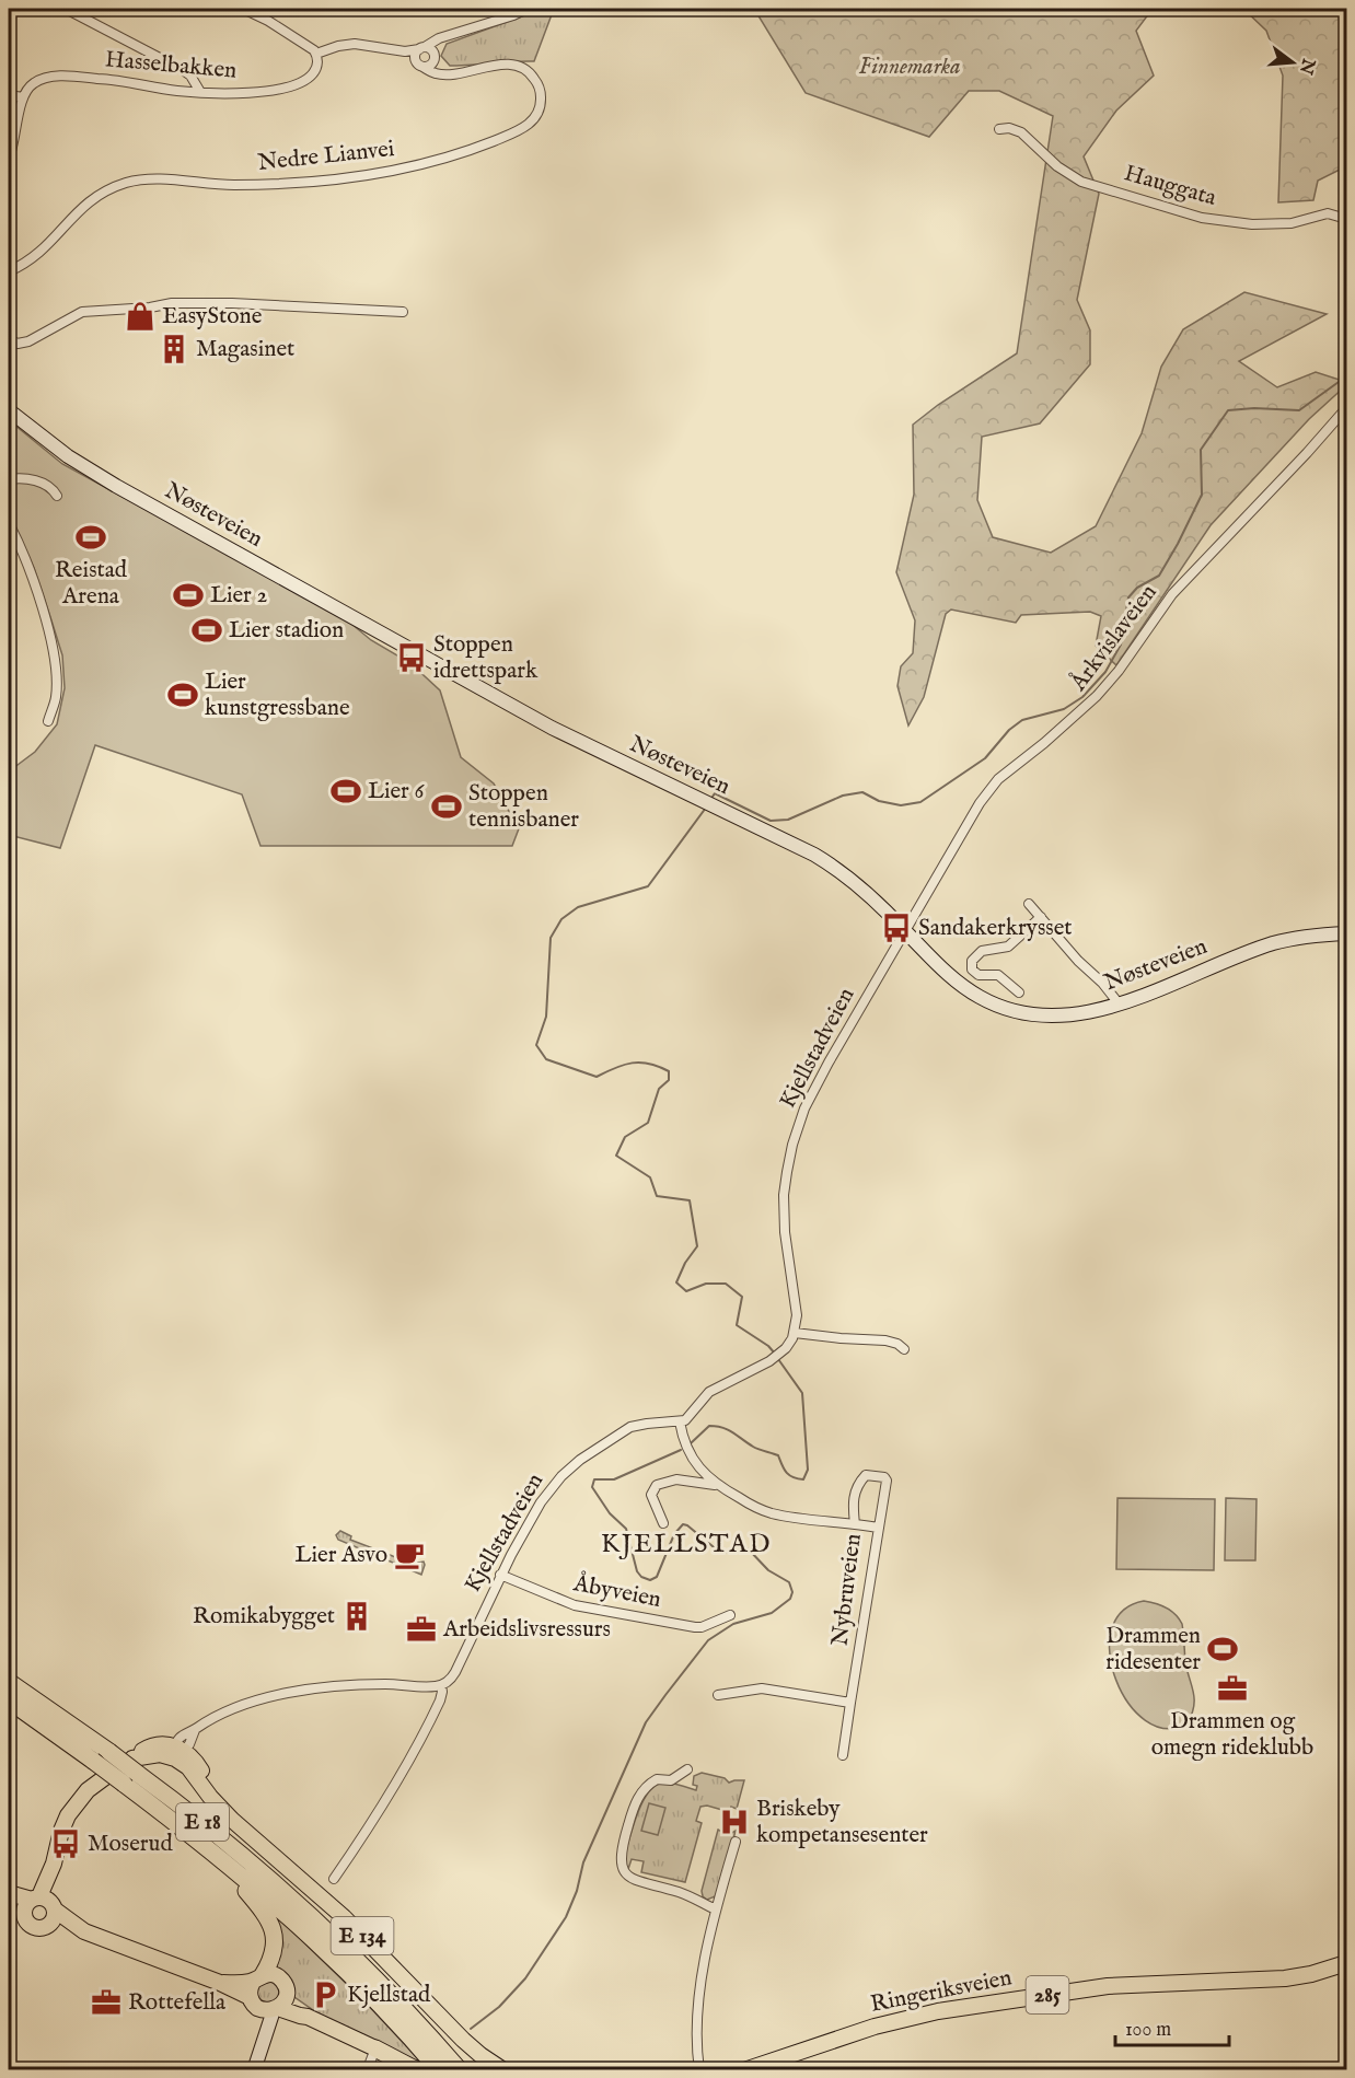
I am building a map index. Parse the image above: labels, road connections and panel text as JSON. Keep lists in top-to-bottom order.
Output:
{
  "streets": {
    "highway": ["E 18"],
    "main road": [
      "Nøsteveien",
      "E 134",
      "Ringeriksveien",
      "285"
    ],
    "street": [
      "Hasselbakken",
      "Nedre Lianvei",
      "Hauggata",
      "Årkvislaveien",
      "Kjellstadveien",
      "Nybruveien",
      "Åbyveien"
    ]
  },
  "crossings": [
    ["Nøsteveien", "Årkvislaveien"],
    ["Nøsteveien", "Kjellstadveien"],
    ["Årkvislaveien", "Kjellstadveien"],
    ["Kjellstadveien", "Nybruveien"],
    ["Kjellstadveien", "Åbyveien"]
  ],
  "districts": ["KJELLSTAD"],
  "parks": ["Finnemarka"],
  "places": {
    "shop": ["EasyStone"],
    "building": ["Magasinet", "Romikabygget"],
    "sports": [
      "Reistad Arena",
      "Lier 2",
      "Lier stadion",
      "Lier kunstgressbane",
      "Lier 6",
      "Stoppen tennisbaner",
      "Drammen ridesenter"
    ],
    "bus stop": ["Stoppen idrettspark", "Sandakerkrysset", "Moserud"],
    "cafe": ["Lier Asvo"],
    "office": ["Arbeidslivsressurs", "Drammen og omegn rideklubb", "Rottefella"],
    "hospital": ["Briskeby kompetansesenter"],
    "parking": ["Kjellstad"]
  },
  "scale_bar": "100 m",
  "north": "right"
}
